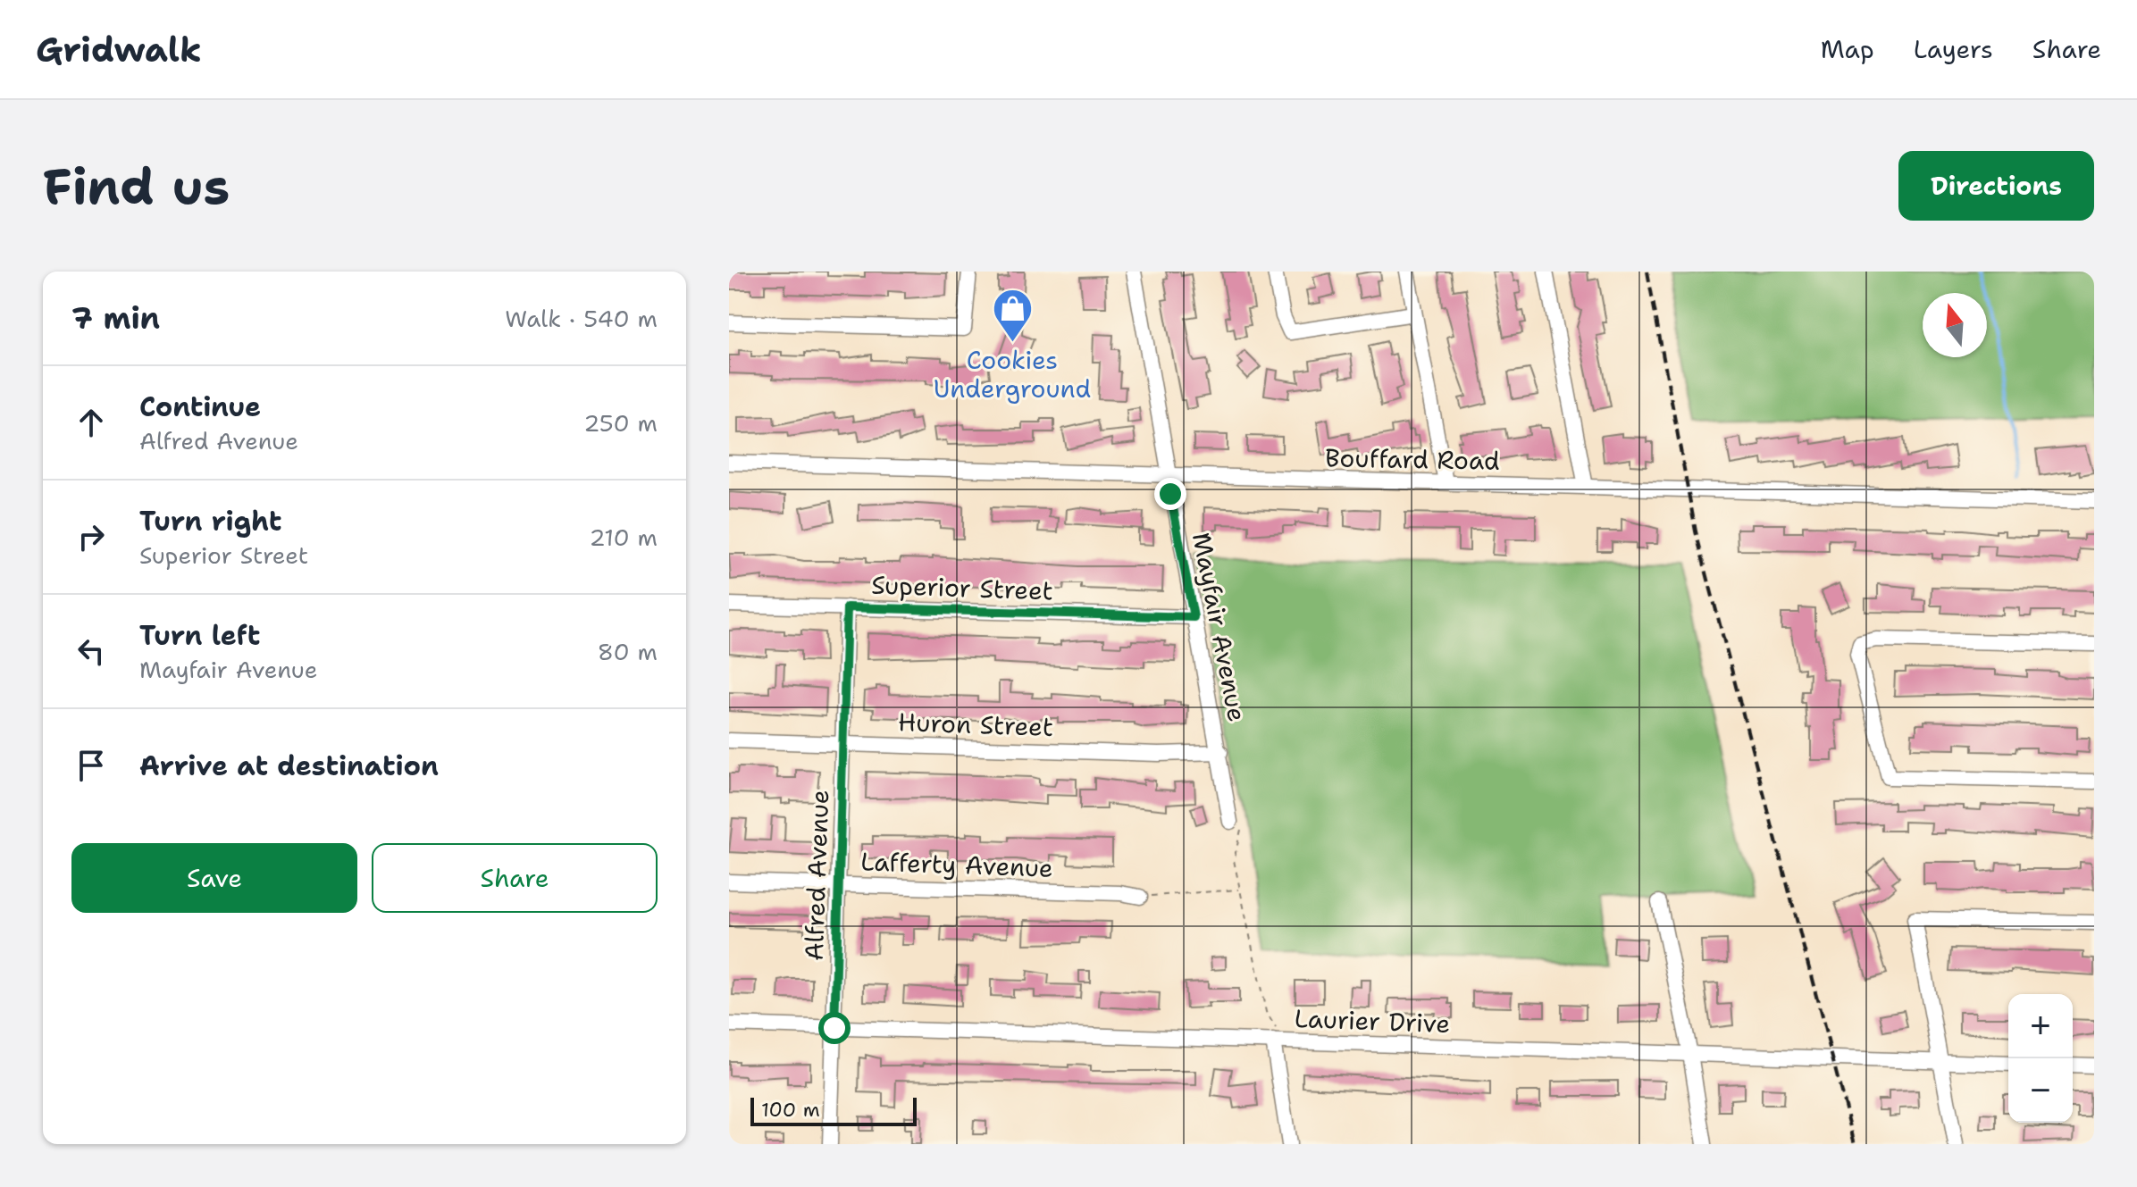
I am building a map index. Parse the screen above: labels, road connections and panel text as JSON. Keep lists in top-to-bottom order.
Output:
{
  "streets": {
    "street": [
      "Bouffard Road",
      "Superior Street",
      "Mayfair Avenue",
      "Huron Street",
      "Lafferty Avenue",
      "Alfred Avenue",
      "Laurier Drive"
    ]
  },
  "crossings": [
    ["Bouffard Road", "Mayfair Avenue"],
    ["Superior Street", "Mayfair Avenue"],
    ["Superior Street", "Alfred Avenue"],
    ["Mayfair Avenue", "Huron Street"],
    ["Huron Street", "Alfred Avenue"],
    ["Lafferty Avenue", "Alfred Avenue"],
    ["Alfred Avenue", "Laurier Drive"]
  ],
  "places": {
    "shop": ["Cookies Underground"]
  },
  "scale_bar": "100 m",
  "north": "top",
  "page": {
    "header": "Gridwalk",
    "nav": ["Map", "Layers", "Share"],
    "buttons": [
      "Directions",
      ["Save", "Share"]
    ],
    "title": "Find us",
    "heading": ["7 min", "Walk · 540 m"],
    "list": [
      ["Continue", "Alfred Avenue", "250 m"],
      ["Turn right", "Superior Street", "210 m"],
      ["Turn left", "Mayfair Avenue", "80 m"],
      "Arrive at destination"
    ],
    "map_buttons": ["+", "−"],
    "scale": "100 m"
  }
}
